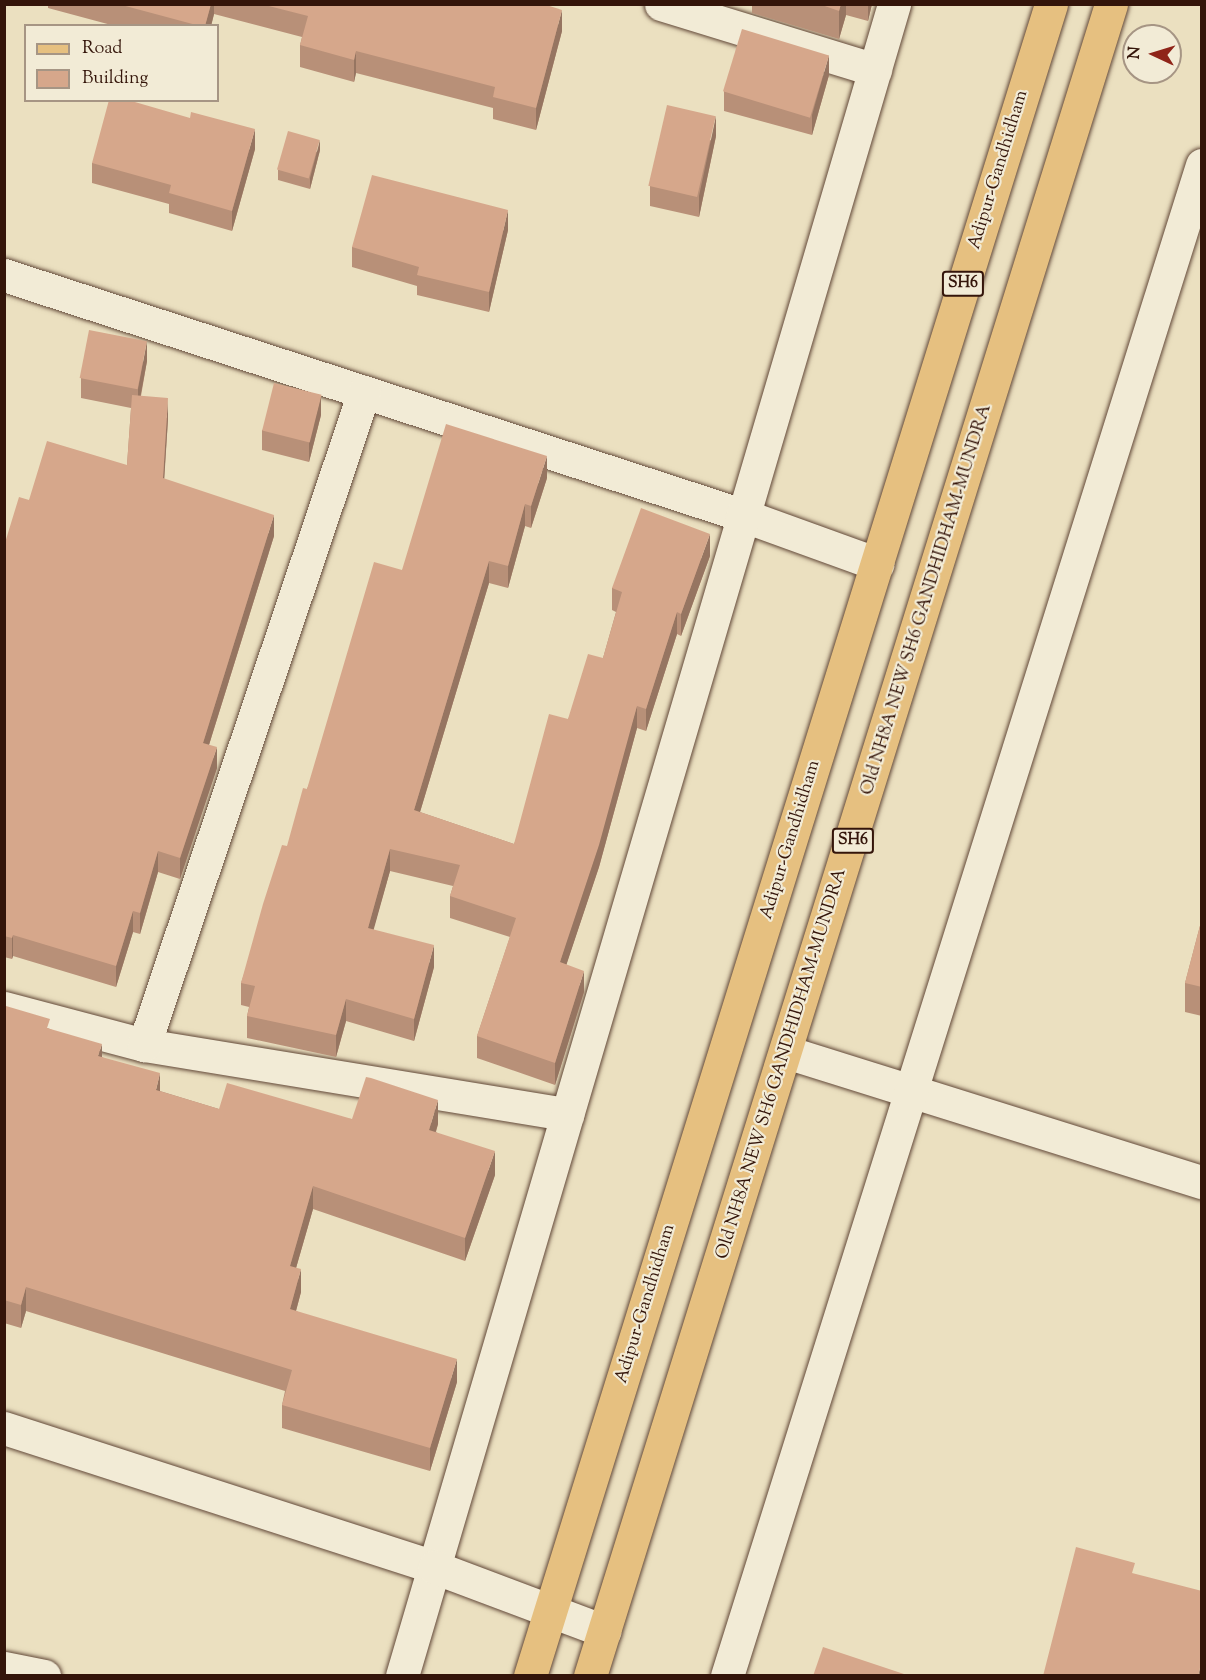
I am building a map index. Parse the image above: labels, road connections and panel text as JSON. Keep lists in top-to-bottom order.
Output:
{
  "streets": {
    "main road": ["Adipur-Gandhidham", "SH6", "Old NH8A NEW SH6 GANDHIDHAM-MUNDRA"]
  },
  "legend": ["Road", "Building"],
  "north": "left"
}
